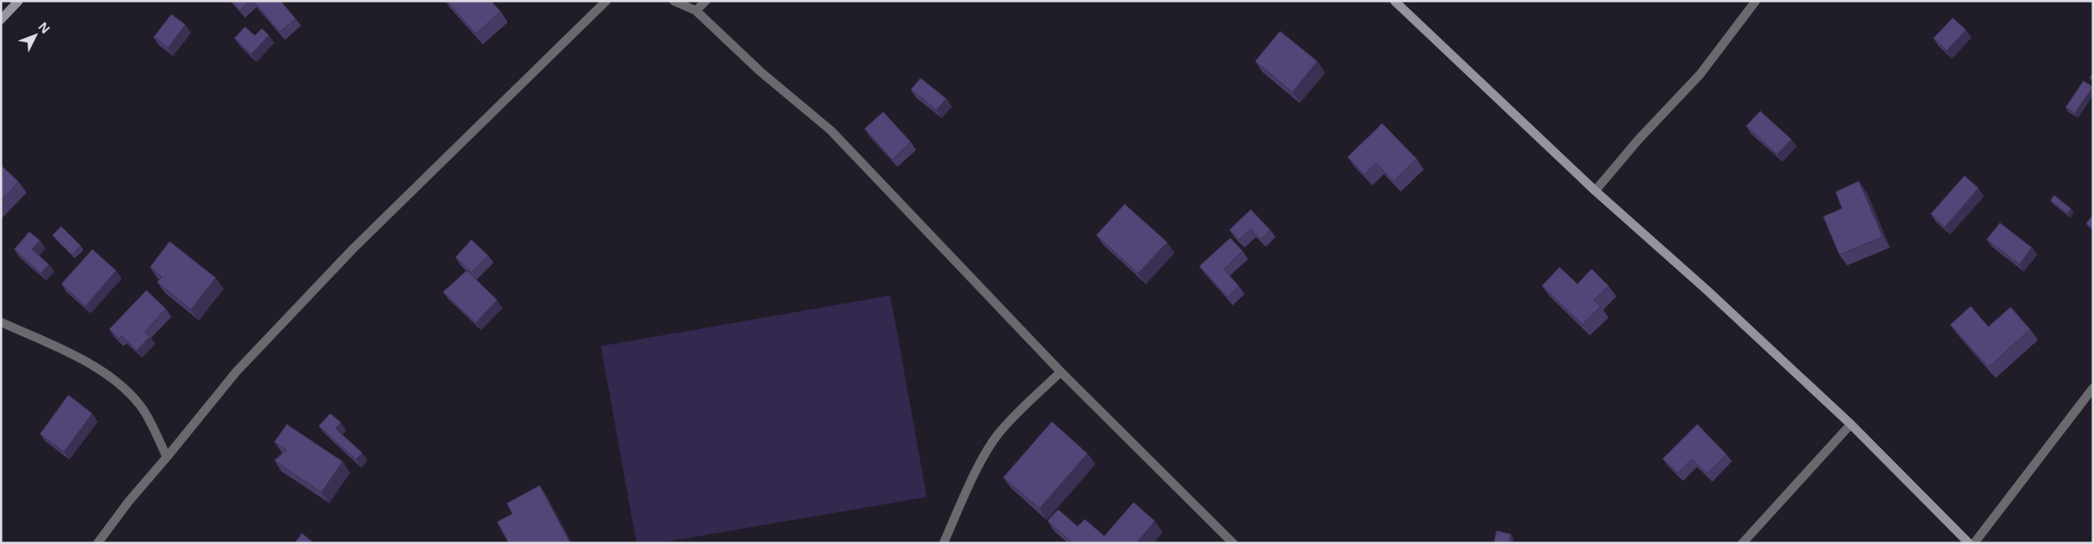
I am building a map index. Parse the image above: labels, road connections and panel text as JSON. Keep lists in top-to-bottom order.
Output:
{
  "north": "top right"
}
